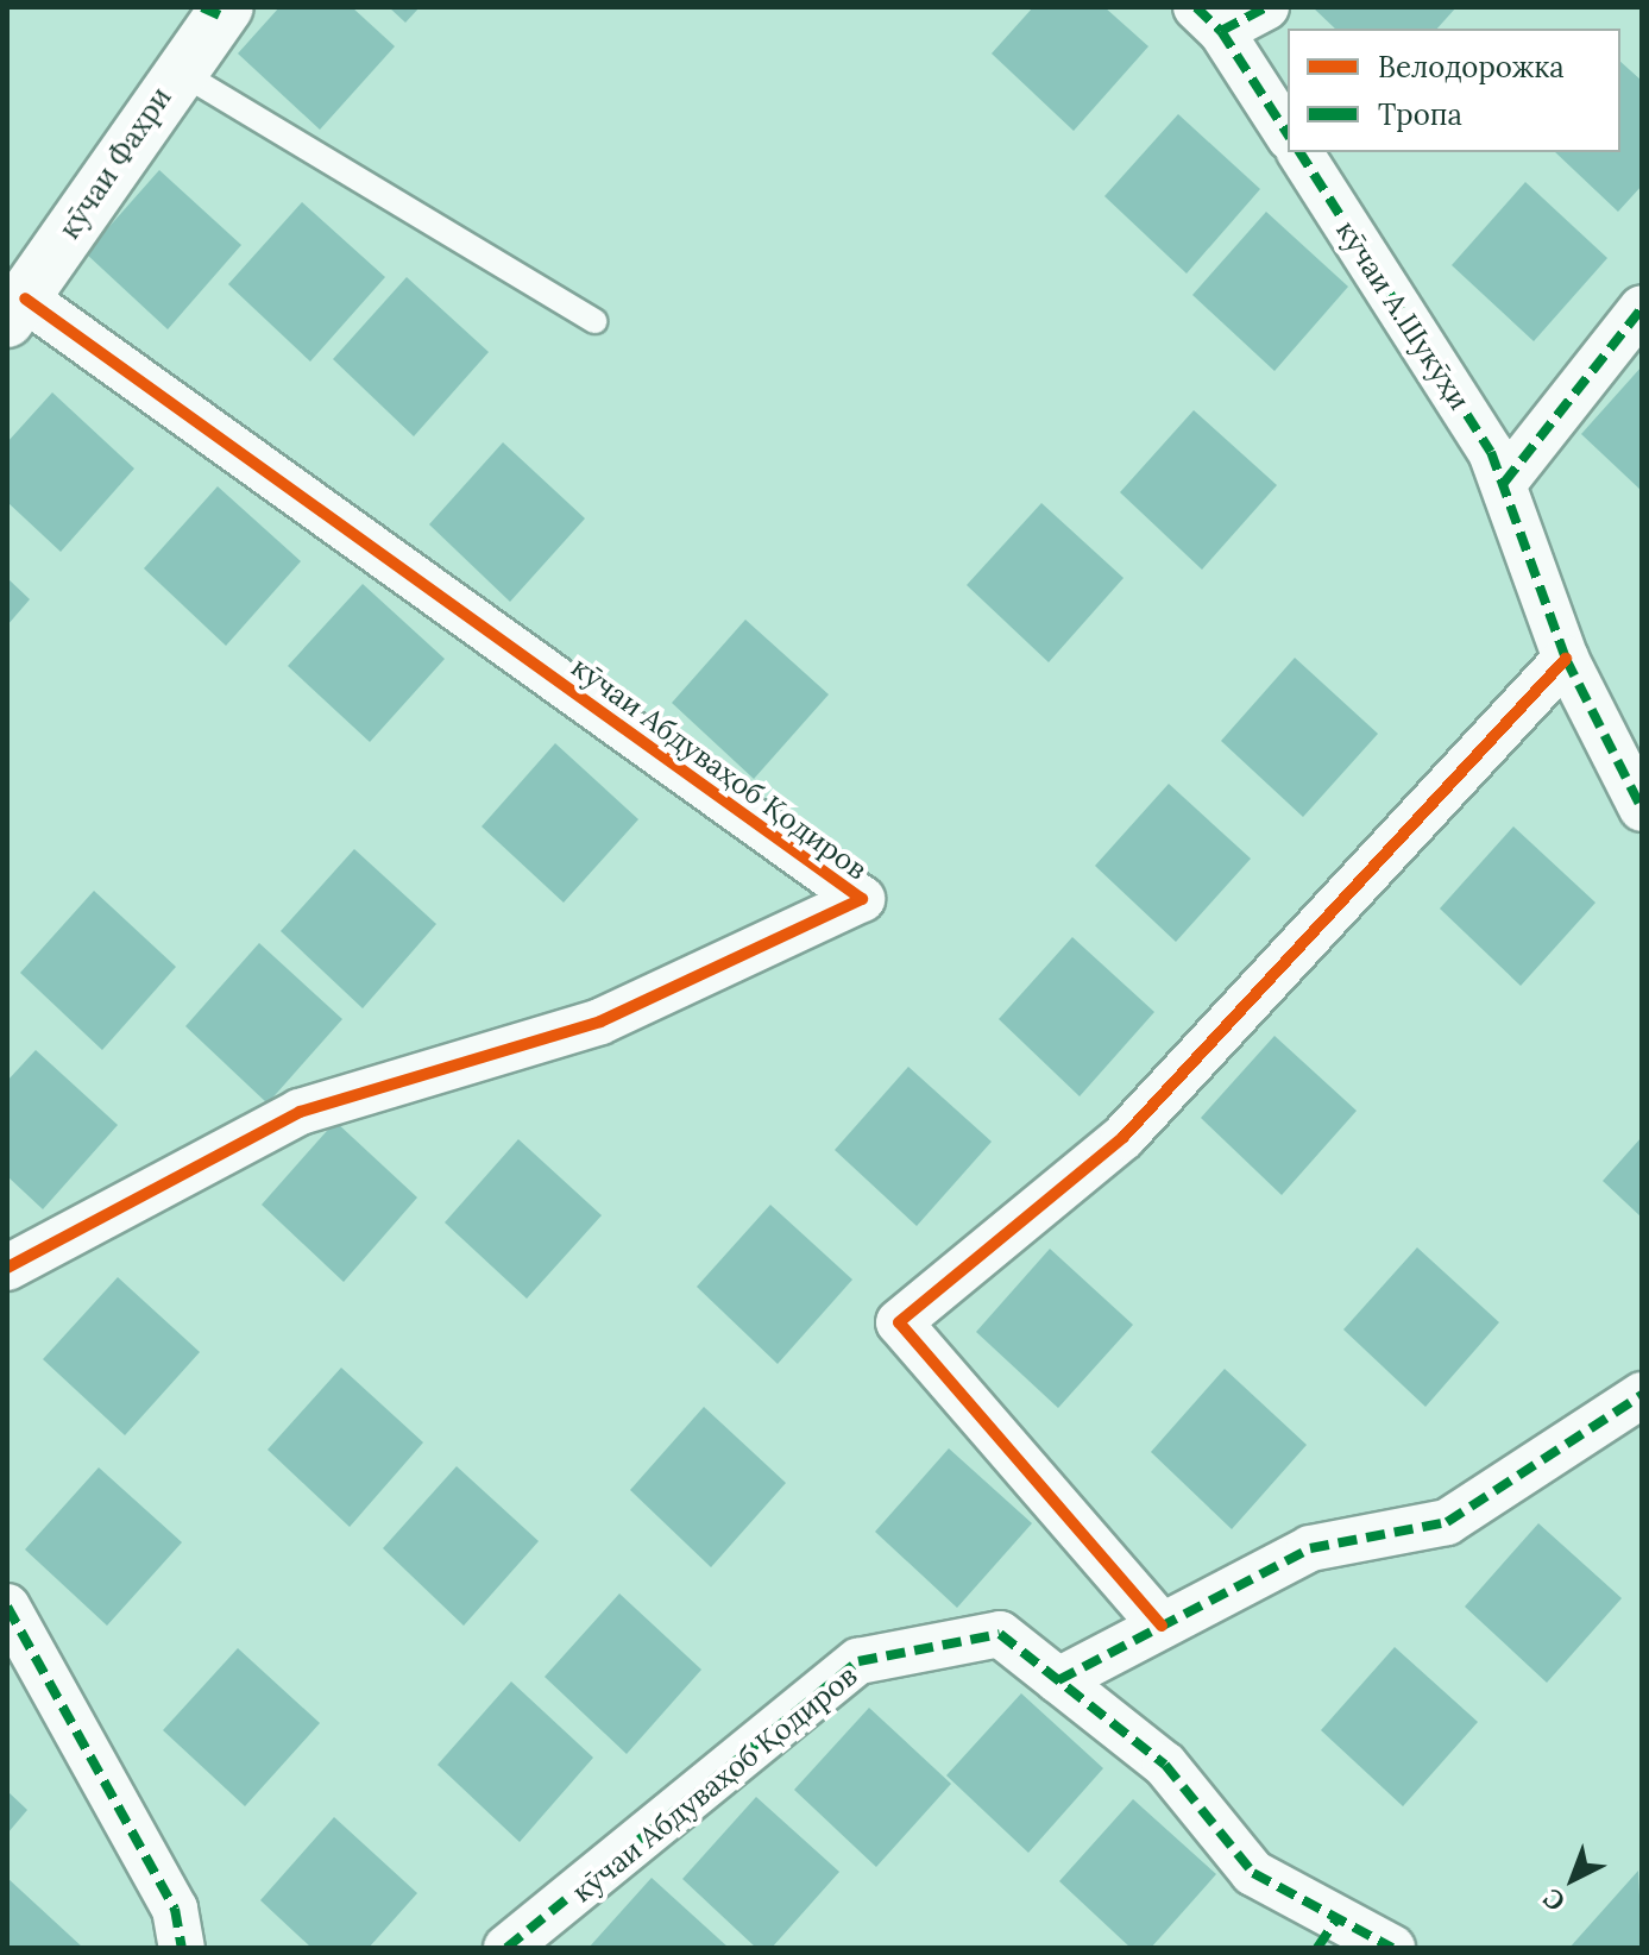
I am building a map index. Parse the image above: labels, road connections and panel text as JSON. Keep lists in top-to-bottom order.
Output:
{
  "streets": {
    "street": ["кӯчаи Фахри", "кӯчаи А.Шукӯҳи", "кӯчаи Абдуваҳоб Қодиров"]
  },
  "crossings": [
    ["кӯчаи Фахри", "кӯчаи Абдуваҳоб Қодиров"]
  ],
  "legend": ["Велодорожка", "Тропа"],
  "north": "bottom left"
}
